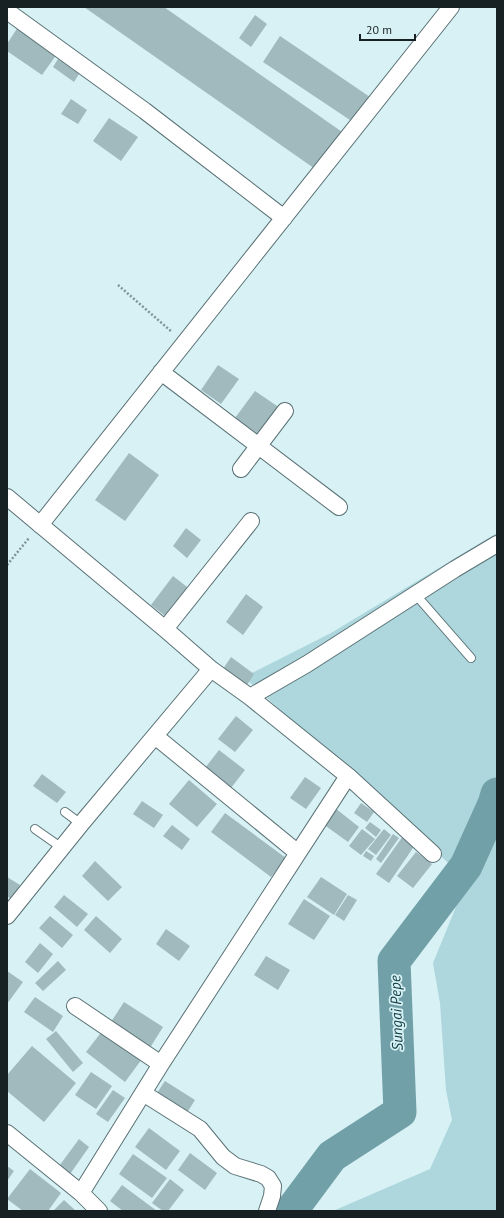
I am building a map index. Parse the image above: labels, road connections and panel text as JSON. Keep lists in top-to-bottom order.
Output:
{
  "water": ["Sungai Pepe"],
  "scale_bar": "20 m"
}
